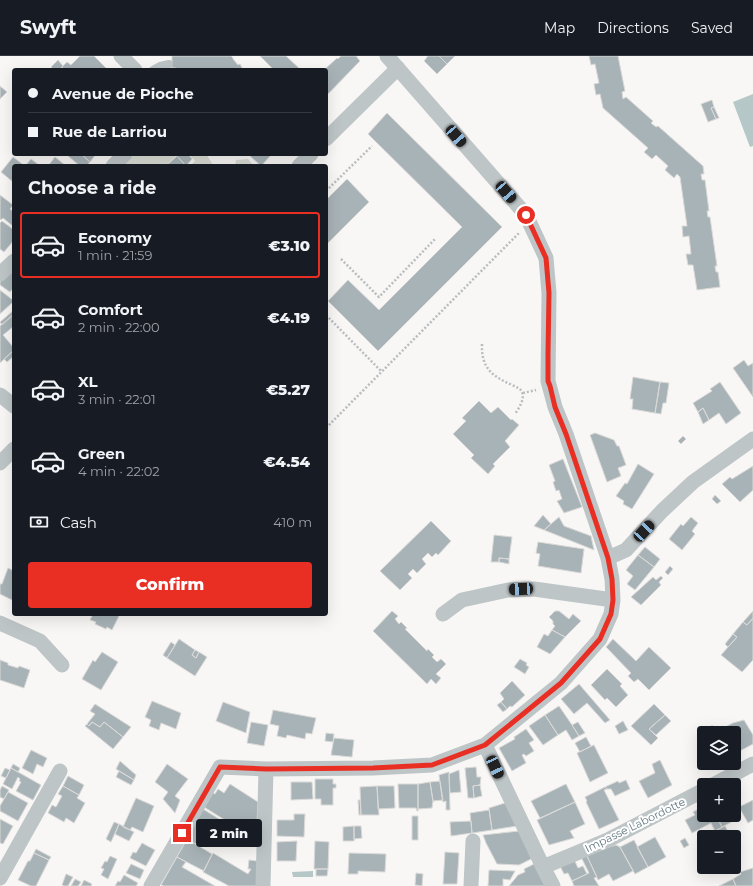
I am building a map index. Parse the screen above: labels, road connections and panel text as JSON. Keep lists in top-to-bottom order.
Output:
{
  "streets": {
    "street": ["Impasse Labordotte"]
  },
  "page": {
    "header": "Swyft",
    "nav": ["Map", "Directions", "Saved"],
    "banner": ["Avenue de Pioche", "Rue de Larriou"],
    "heading": "Choose a ride",
    "list": [
      {
        "name": "Economy",
        "note": "1 min · 21:59",
        "value": "€3.10"
      },
      {
        "name": "Comfort",
        "note": "2 min · 22:00",
        "value": "€4.19"
      },
      {
        "name": "XL",
        "note": "3 min · 22:01",
        "value": "€5.27"
      },
      {
        "name": "Green",
        "note": "4 min · 22:02",
        "value": "€4.54"
      }
    ],
    "pay": ["Cash", "410 m"],
    "buttons": "Confirm",
    "map_buttons": ["+", "−"],
    "bubble": "2 min"
  }
}
